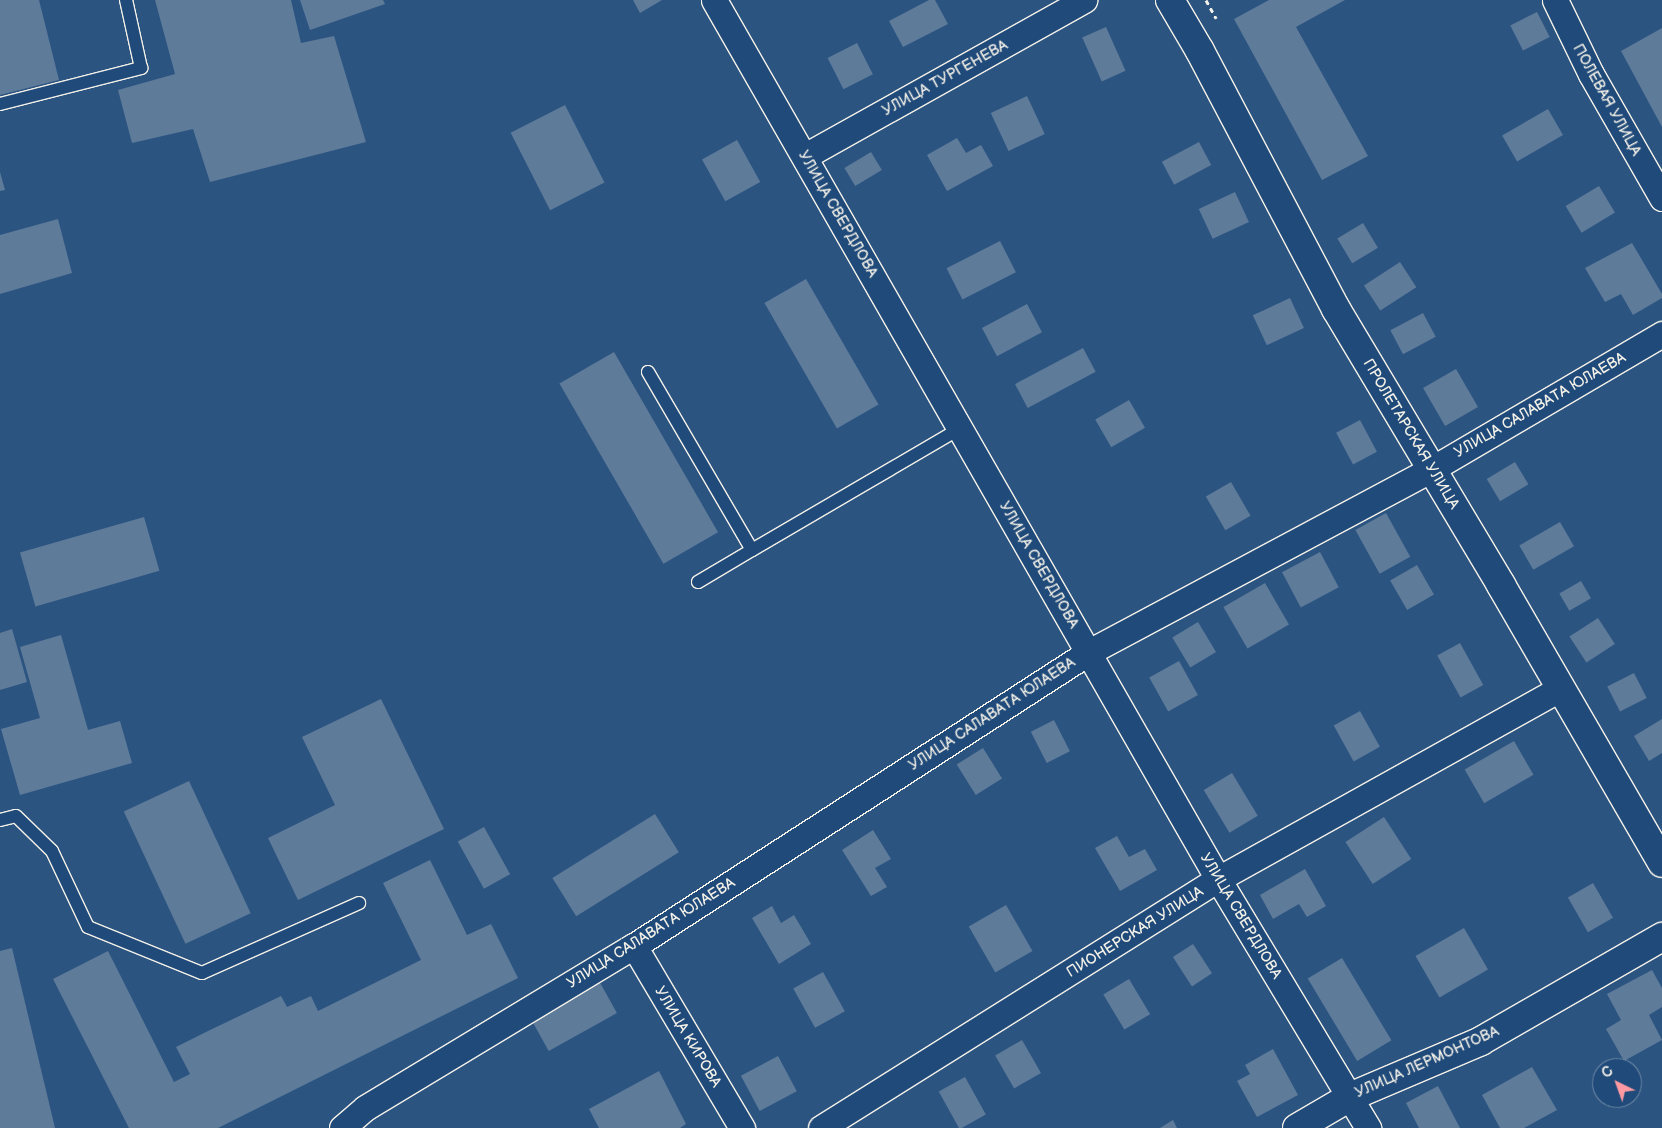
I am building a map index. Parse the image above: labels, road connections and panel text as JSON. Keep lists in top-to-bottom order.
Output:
{
  "streets": {
    "street": [
      "УЛИЦА ТУРГЕНЕВА",
      "ПОЛЕВАЯ УЛИЦА",
      "УЛИЦА СВЕРДЛОВА",
      "УЛИЦА САЛАВАТА ЮЛАЕВА",
      "ПРОЛЕТАРСКАЯ УЛИЦА",
      "ПИОНЕРСКАЯ УЛИЦА",
      "УЛИЦА КИРОВА",
      "УЛИЦА ЛЕРМОНТОВА"
    ]
  },
  "crossings": [
    ["УЛИЦА ТУРГЕНЕВА", "УЛИЦА СВЕРДЛОВА"],
    ["УЛИЦА СВЕРДЛОВА", "УЛИЦА САЛАВАТА ЮЛАЕВА"],
    ["УЛИЦА СВЕРДЛОВА", "ПИОНЕРСКАЯ УЛИЦА"],
    ["УЛИЦА СВЕРДЛОВА", "УЛИЦА ЛЕРМОНТОВА"],
    ["УЛИЦА САЛАВАТА ЮЛАЕВА", "ПРОЛЕТАРСКАЯ УЛИЦА"],
    ["УЛИЦА САЛАВАТА ЮЛАЕВА", "УЛИЦА КИРОВА"],
    ["ПРОЛЕТАРСКАЯ УЛИЦА", "ПИОНЕРСКАЯ УЛИЦА"]
  ],
  "north": "top left"
}
